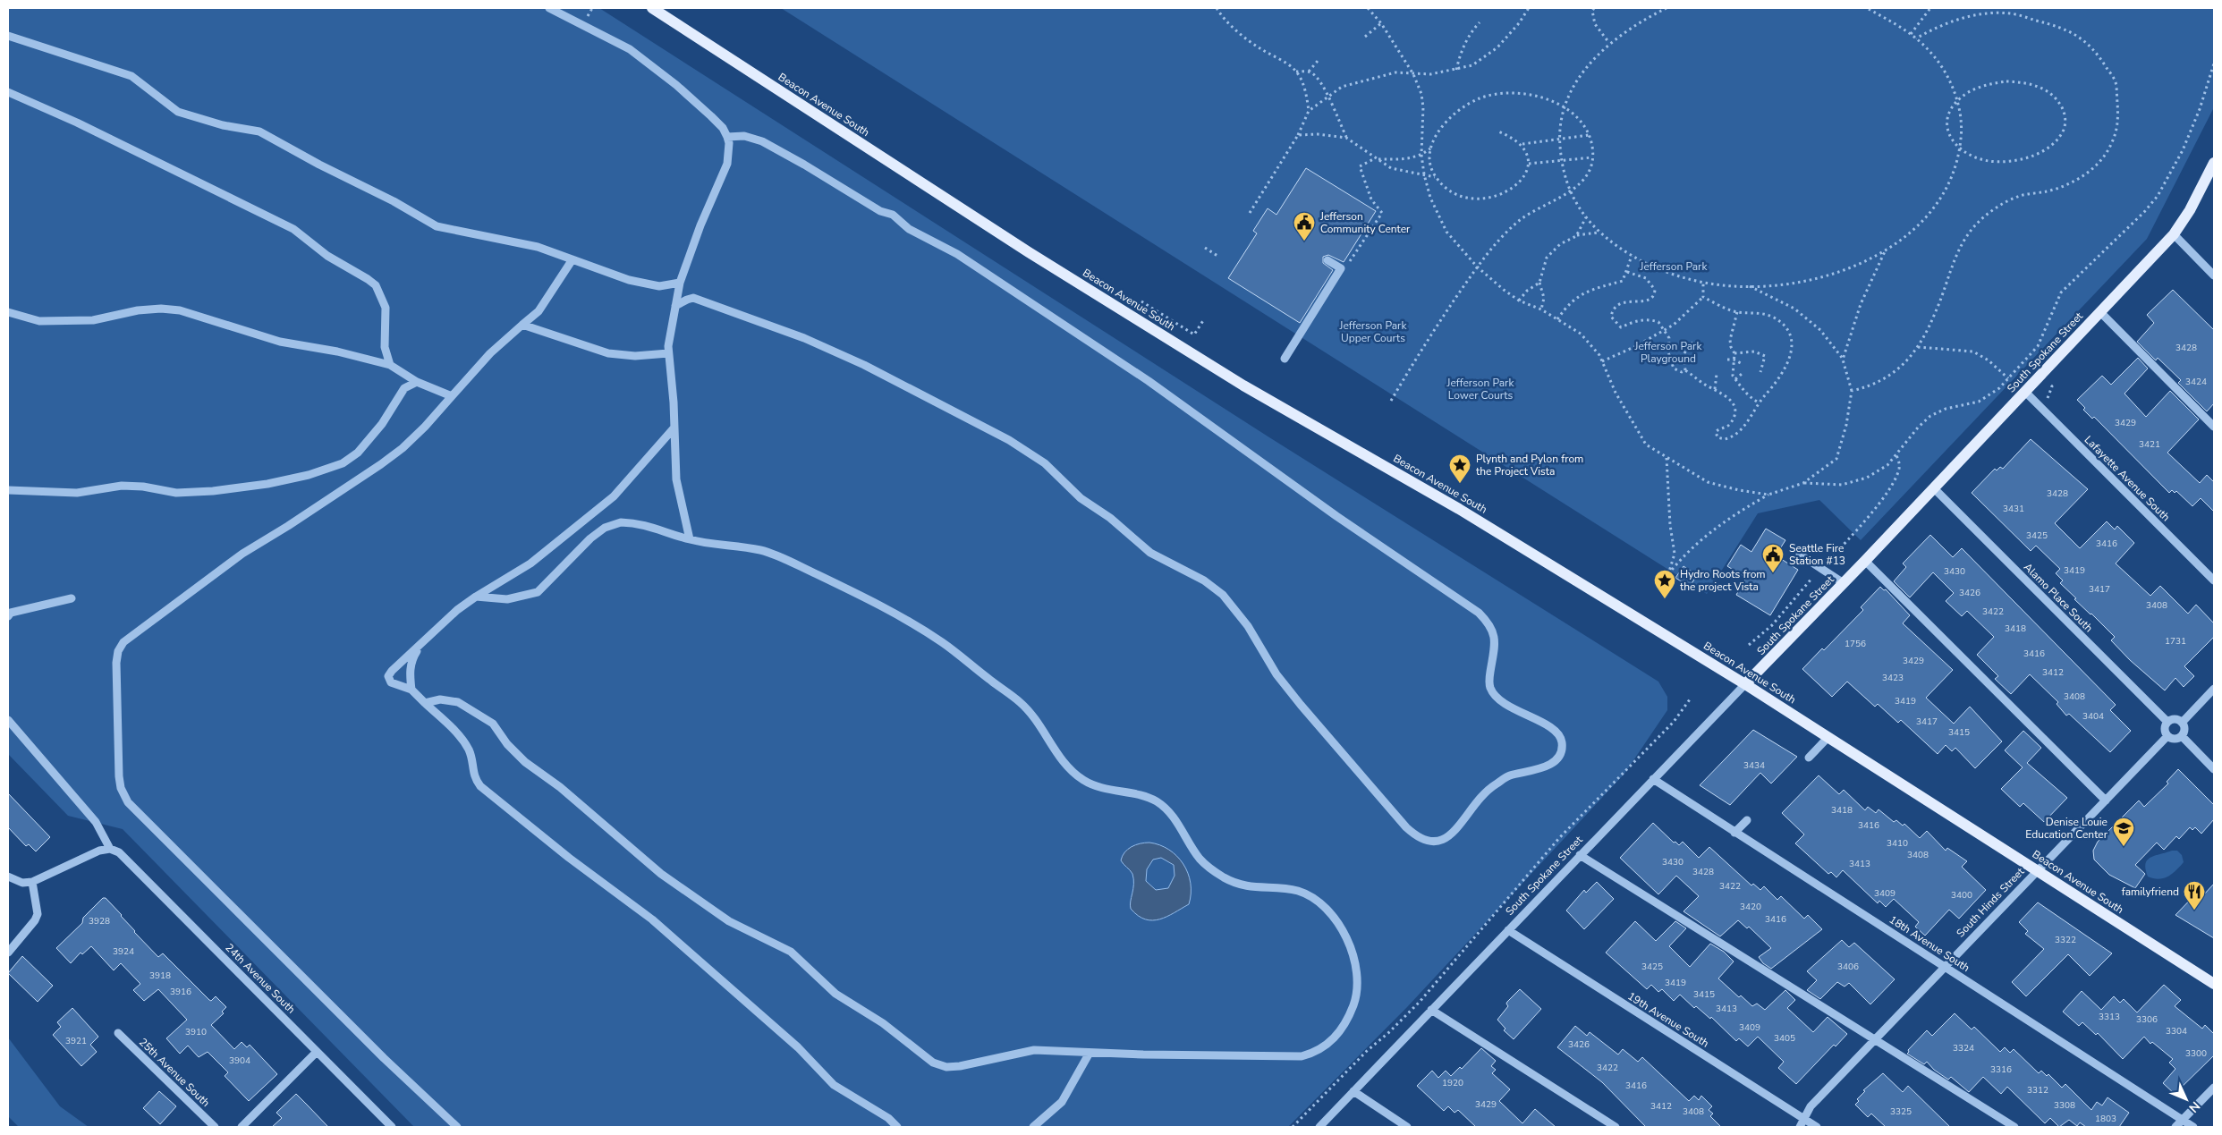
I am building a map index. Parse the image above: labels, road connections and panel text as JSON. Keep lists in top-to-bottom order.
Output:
{
  "streets": {
    "main road": ["Beacon Avenue South", "South Spokane Street"],
    "street": [
      "Lafayette Avenue South",
      "Alamo Place South",
      "South Hinds Street",
      "18th Avenue South",
      "24th Avenue South",
      "19th Avenue South",
      "25th Avenue South"
    ]
  },
  "crossings": [
    ["Beacon Avenue South", "South Spokane Street"],
    ["Beacon Avenue South", "South Hinds Street"],
    ["South Spokane Street", "Lafayette Avenue South"],
    ["South Spokane Street", "Alamo Place South"],
    ["South Spokane Street", "18th Avenue South"],
    ["South Spokane Street", "19th Avenue South"],
    ["Alamo Place South", "South Hinds Street"],
    ["South Hinds Street", "18th Avenue South"],
    ["South Hinds Street", "19th Avenue South"]
  ],
  "parks": [
    "Jefferson Park",
    "Jefferson Park Upper Courts",
    "Jefferson Park Playground",
    "Jefferson Park Lower Courts"
  ],
  "places": {
    "public building": ["Jefferson Community Center", "Seattle Fire Station #13"],
    "place": ["Plynth and Pylon from the Project Vista", "Hydro Roots from the project Vista"],
    "school or university": ["Denise Louie Education Center"],
    "restaurant": ["familyfriend"]
  },
  "house_numbers": [
    "3428",
    "3424",
    "3429",
    "3421",
    "3428",
    "3431",
    "3425",
    "3416",
    "3419",
    "3430",
    "3417",
    "3426",
    "3408",
    "3422",
    "3418",
    "1731",
    "1756",
    "3416",
    "3429",
    "3412",
    "3423",
    "3408",
    "3419",
    "3404",
    "3417",
    "3415",
    "3434",
    "3418",
    "3416",
    "3410",
    "3408",
    "3430",
    "3413",
    "3428",
    "3422",
    "3409",
    "3400",
    "3420",
    "3416",
    "3928",
    "3322",
    "3924",
    "3425",
    "3406",
    "3918",
    "3419",
    "3916",
    "3415",
    "3413",
    "3313",
    "3306",
    "3409",
    "3304",
    "3910",
    "3405",
    "3921",
    "3426",
    "3324",
    "3300",
    "3904",
    "3422",
    "3316",
    "1920",
    "3416",
    "3312",
    "3429",
    "3308",
    "3412",
    "3408",
    "3325",
    "1803"
  ],
  "north": "bottom right"
}
